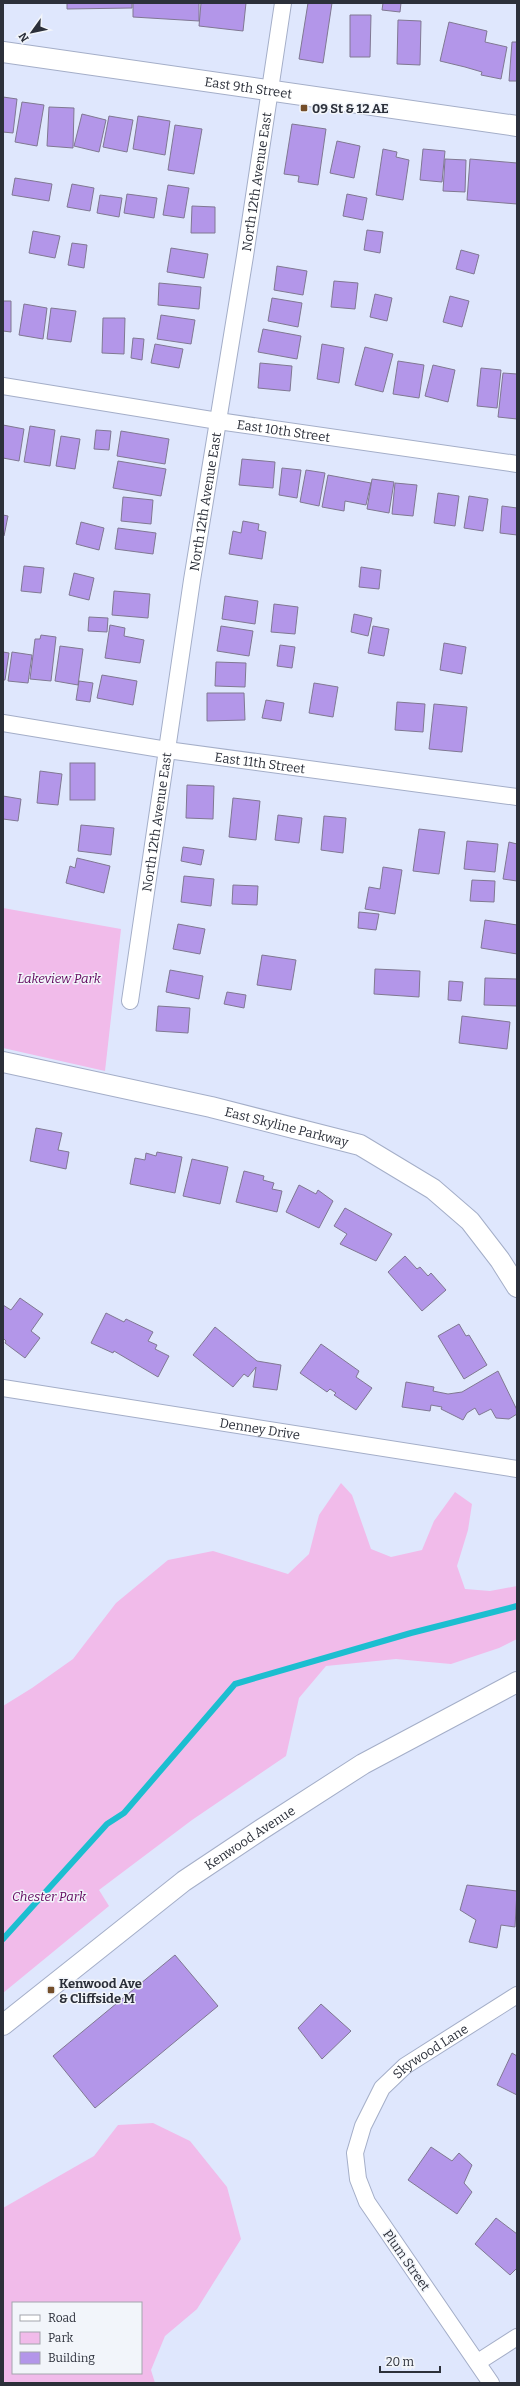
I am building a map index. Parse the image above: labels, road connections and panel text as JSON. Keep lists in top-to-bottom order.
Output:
{
  "streets": {
    "street": [
      "East 9th Street",
      "North 12th Avenue East",
      "East 10th Street",
      "East 11th Street",
      "East Skyline Parkway",
      "Denney Drive",
      "Kenwood Avenue",
      "Skywood Lane",
      "Plum Street"
    ]
  },
  "crossings": [
    ["East 9th Street", "North 12th Avenue East"],
    ["North 12th Avenue East", "East 10th Street"],
    ["North 12th Avenue East", "East 11th Street"],
    ["Skywood Lane", "Plum Street"]
  ],
  "parks": ["Lakeview Park", "Chester Park"],
  "places": {
    "transit": ["09 St & 12 AE", "Kenwood Ave & Cliffside M"]
  },
  "legend": ["Road", "Park", "Building"],
  "scale_bar": "20 m",
  "north": "bottom left"
}
